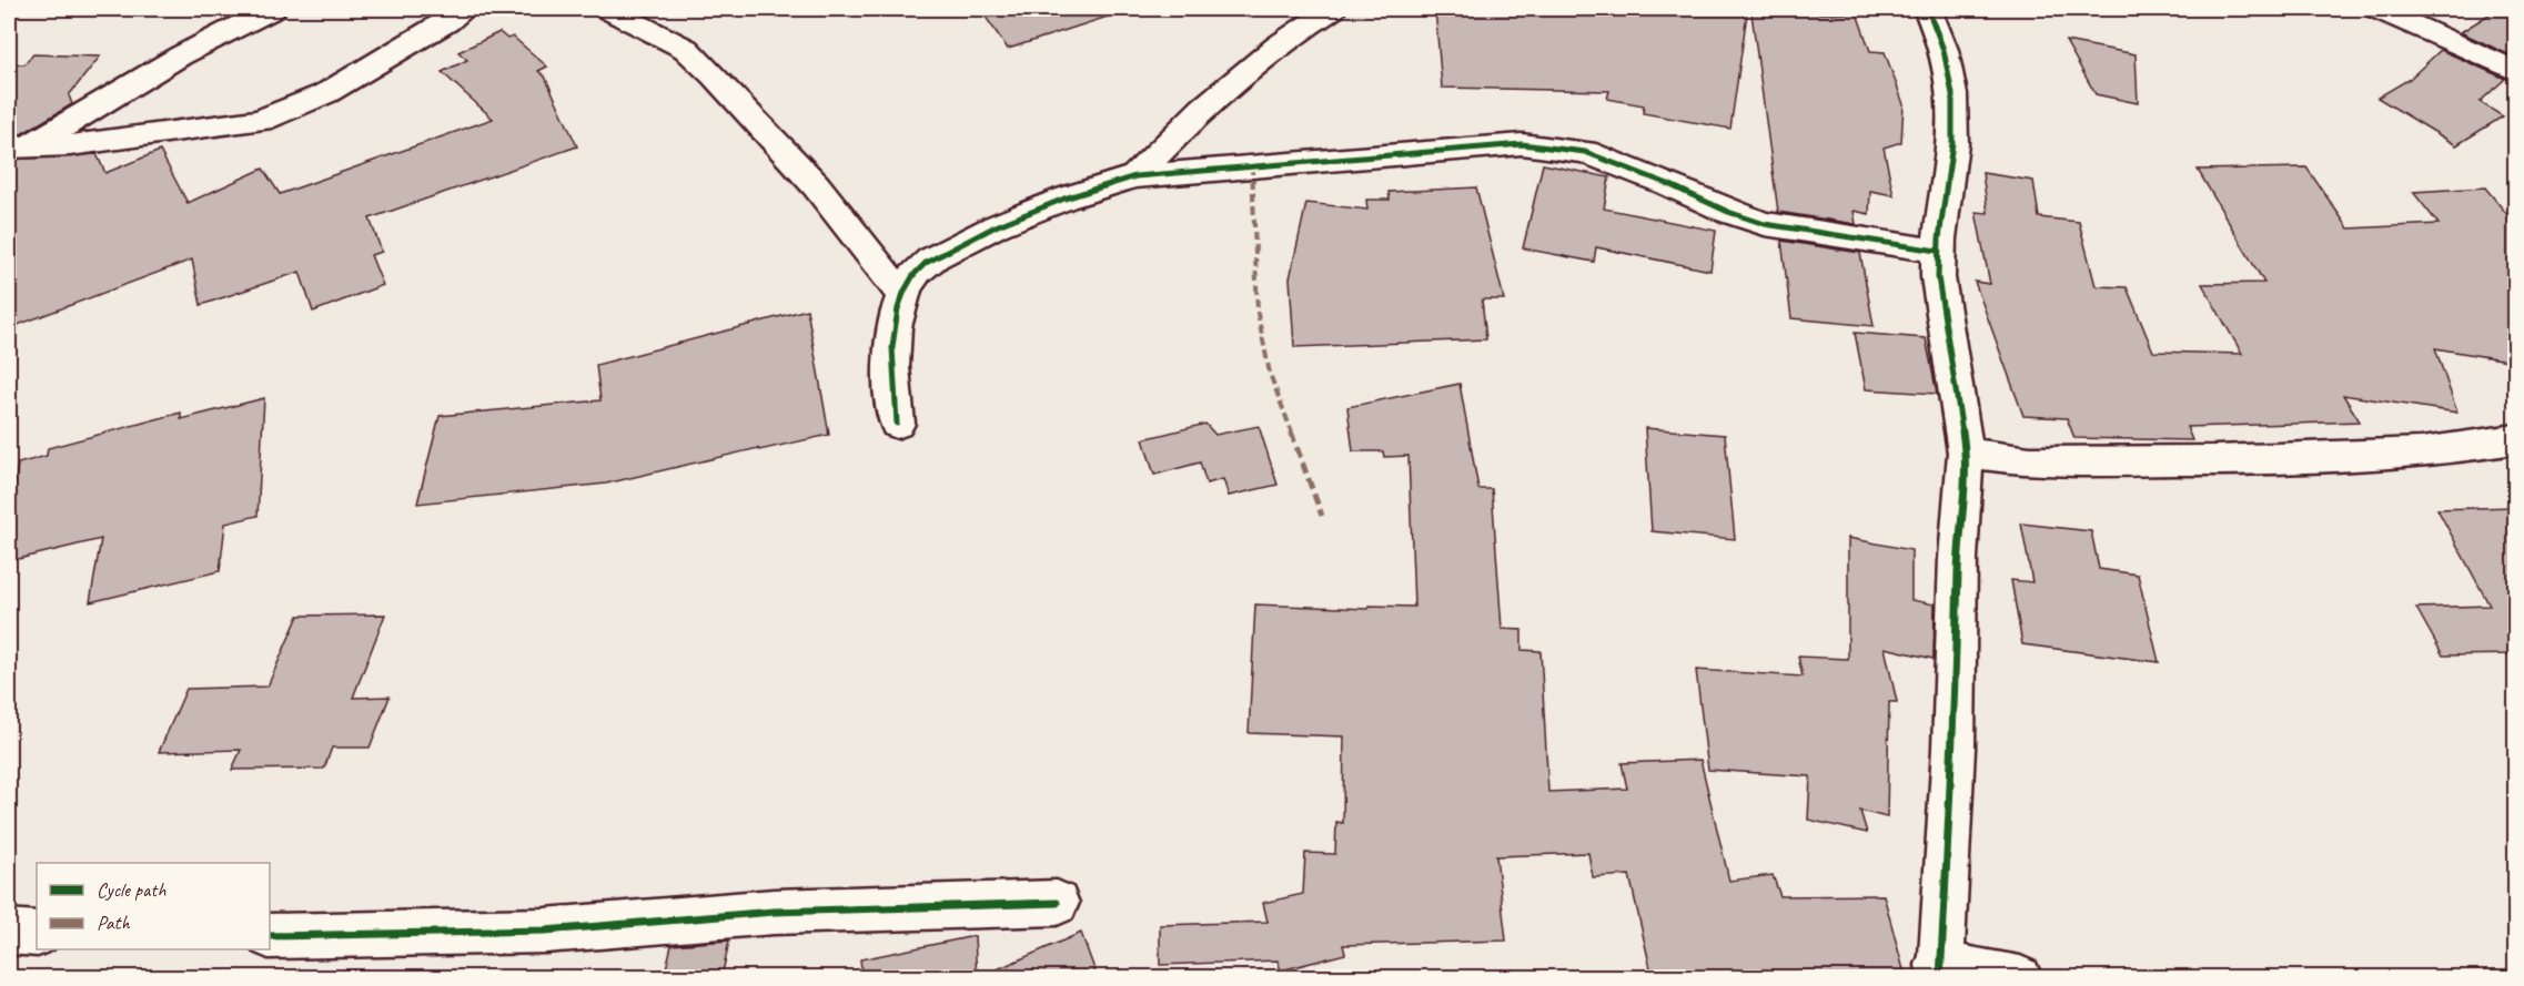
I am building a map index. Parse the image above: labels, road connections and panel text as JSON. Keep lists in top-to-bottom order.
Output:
{
  "legend": ["Cycle path", "Path"]
}
